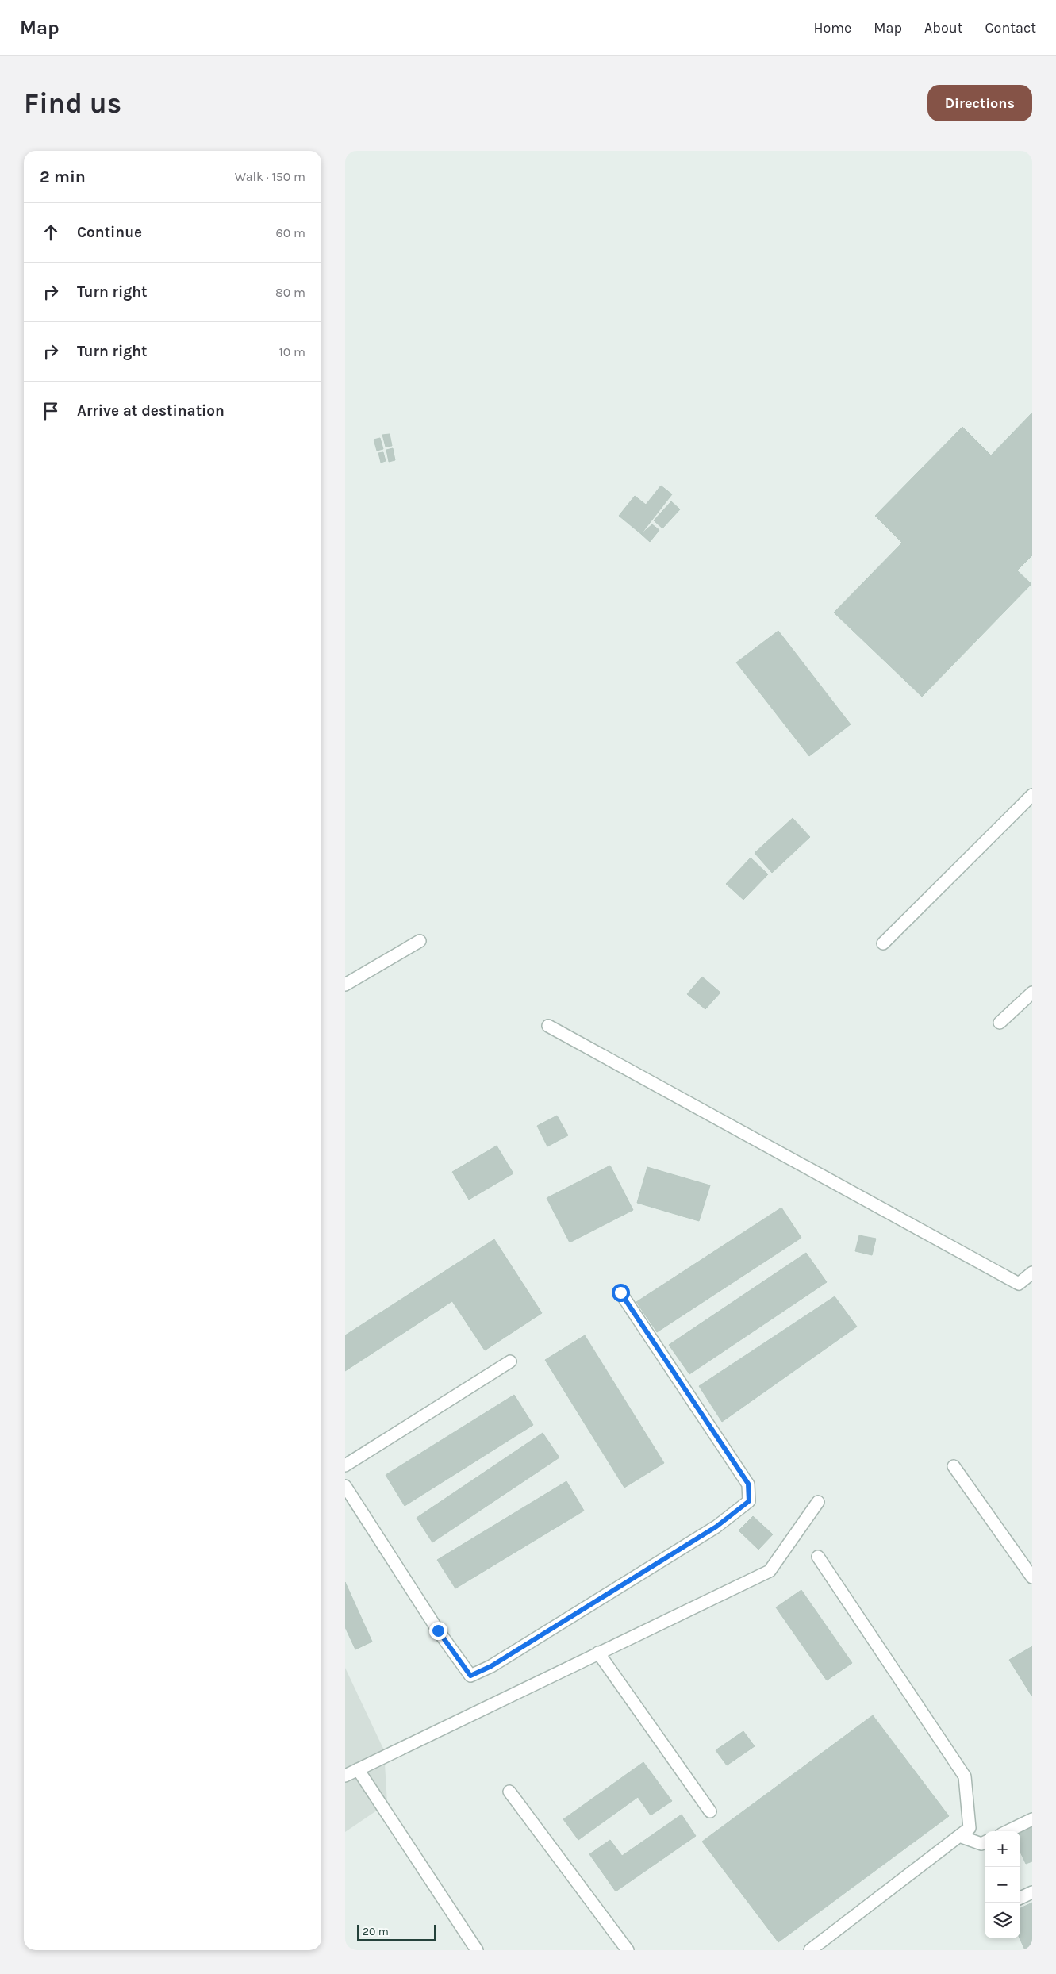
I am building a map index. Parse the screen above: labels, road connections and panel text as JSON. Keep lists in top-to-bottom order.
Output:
{
  "scale_bar": "20 m",
  "page": {
    "header": "Map",
    "nav": [
      "Home",
      "Map",
      "About",
      "Contact"
    ],
    "buttons": "Directions",
    "title": "Find us",
    "heading": ["2 min", "Walk · 150 m"],
    "list": [
      ["Continue", "60 m"],
      ["Turn right", "80 m"],
      ["Turn right", "10 m"],
      "Arrive at destination"
    ],
    "map_buttons": ["+", "−"],
    "scale": "20 m"
  }
}
